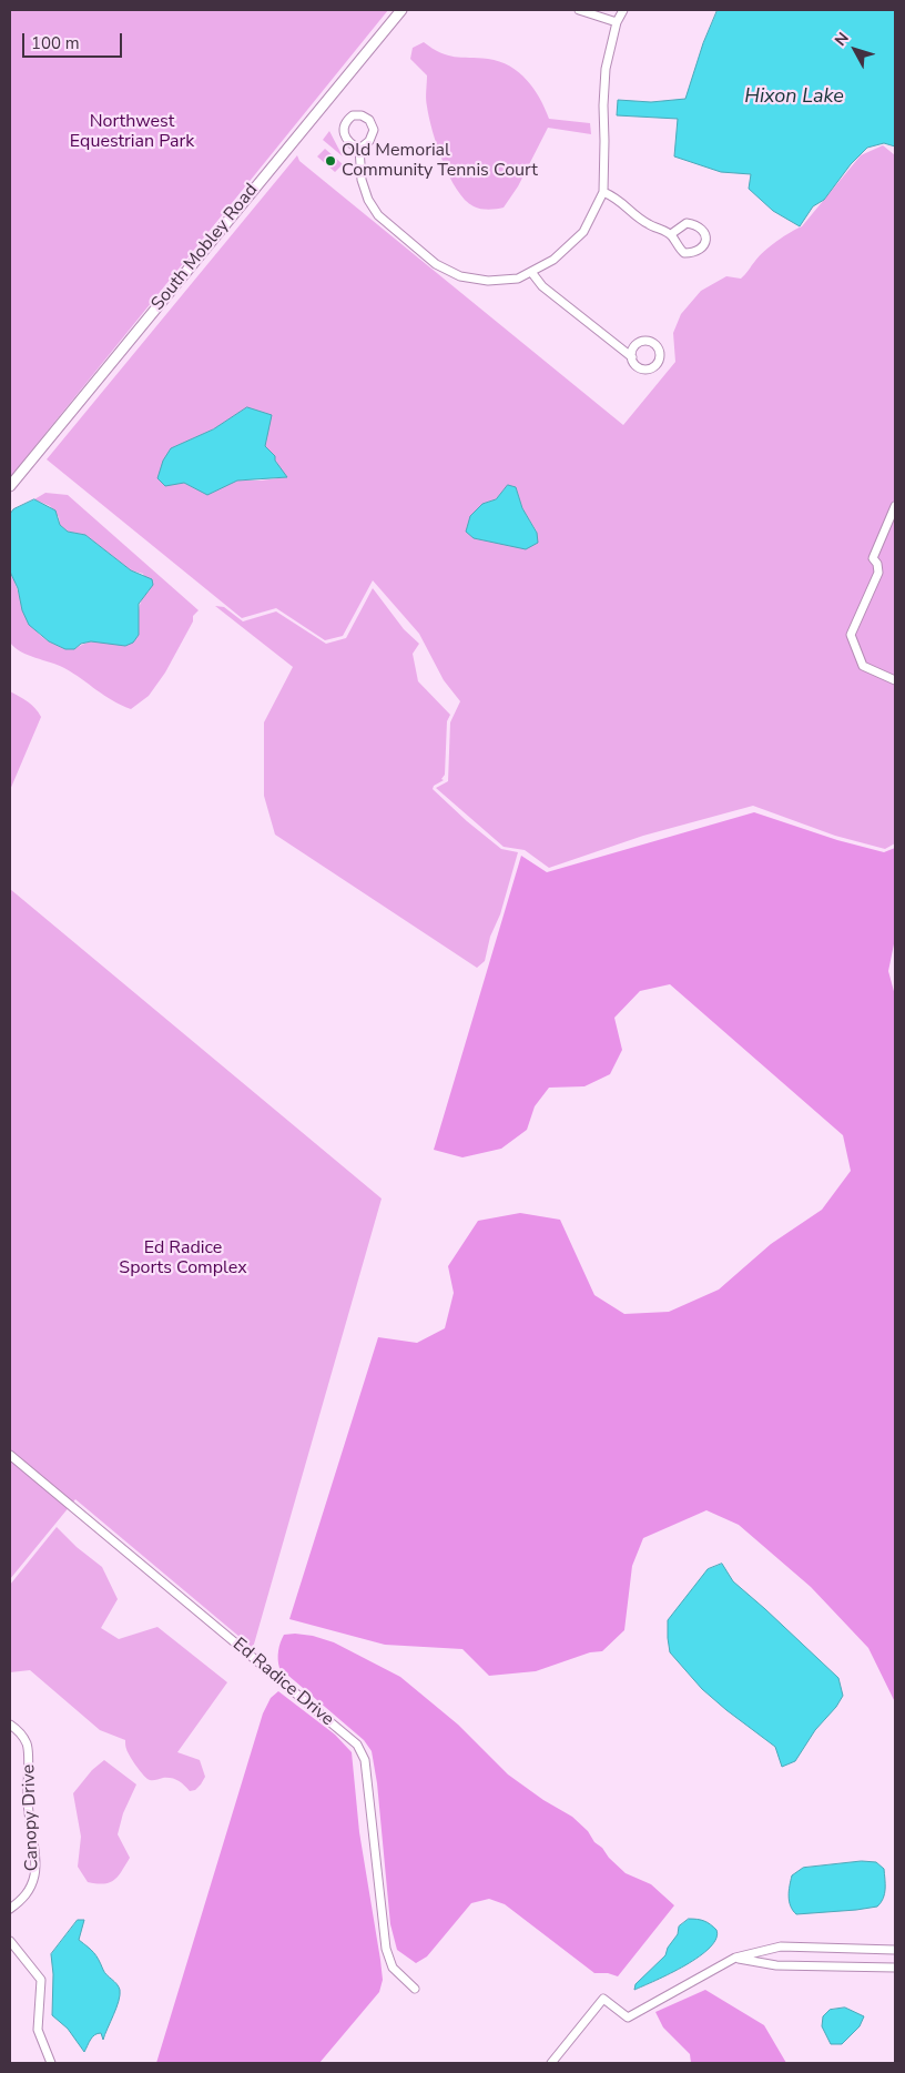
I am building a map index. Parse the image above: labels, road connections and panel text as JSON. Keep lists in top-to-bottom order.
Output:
{
  "streets": {
    "street": ["South Mobley Road", "Ed Radice Drive", "Canopy Drive"]
  },
  "water": ["Hixon Lake"],
  "parks": ["Northwest Equestrian Park", "Ed Radice Sports Complex"],
  "places": ["Old Memorial Community Tennis Court"],
  "scale_bar": "100 m",
  "north": "top left"
}
